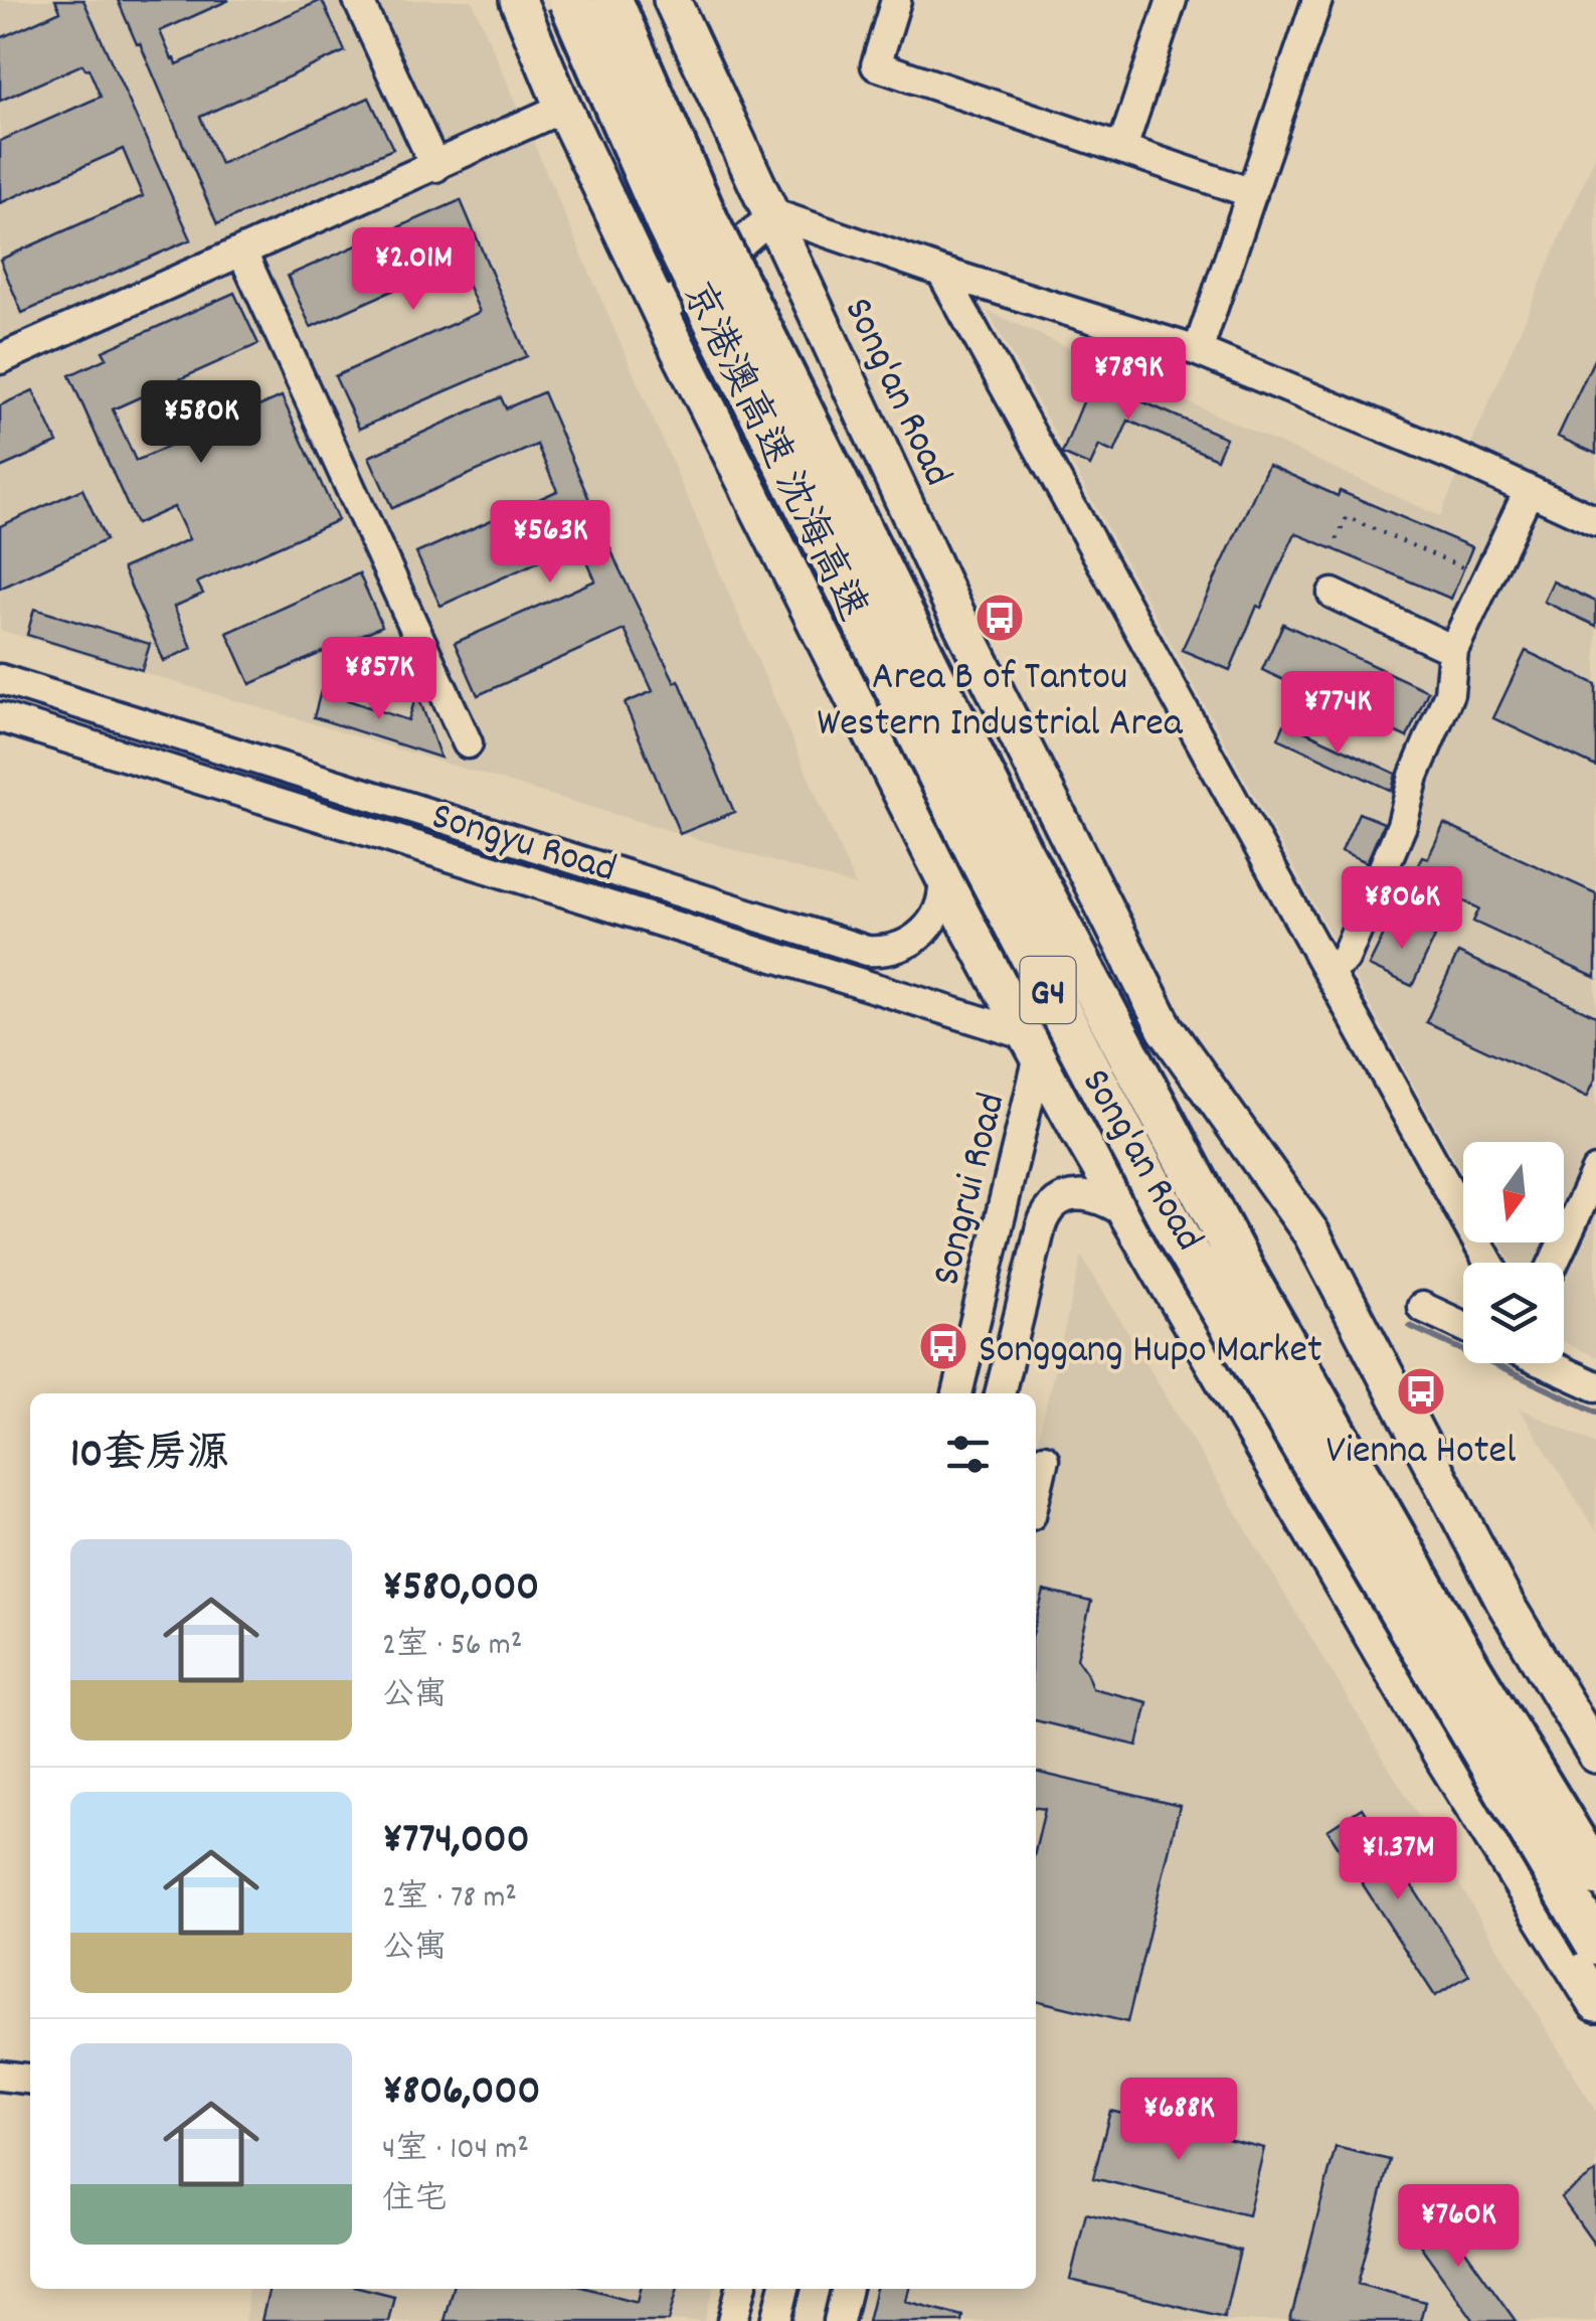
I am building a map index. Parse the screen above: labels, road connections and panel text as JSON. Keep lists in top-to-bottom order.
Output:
{
  "streets": {
    "highway": ["京港澳高速 沈海高速", "G4"],
    "main road": ["Song'an Road"],
    "street": ["Songyu Road", "Songrui Road"]
  },
  "crossings": [
    ["Song'an Road", "Songyu Road"],
    ["Song'an Road", "Songrui Road"],
    ["Songyu Road", "Songrui Road"]
  ],
  "places": {
    "bus stop": ["Area B of Tantou Western Industrial Area", "Songgang Hupo Market", "Vienna Hotel"]
  },
  "north": "bottom",
  "page": {
    "price": [
      "¥2.01M",
      "¥789K",
      "¥580K",
      "¥563K",
      "¥857K",
      "¥774K",
      "¥806K",
      "¥1.37M",
      "¥688K",
      "¥760K"
    ],
    "heading": "10套房源",
    "list": [
      {
        "name": "¥580,000",
        "note": "2室 · 56 m² · 公寓"
      },
      {
        "name": "¥774,000",
        "note": "2室 · 78 m² · 公寓"
      },
      {
        "name": "¥806,000",
        "note": "4室 · 104 m² · 住宅"
      }
    ]
  }
}
